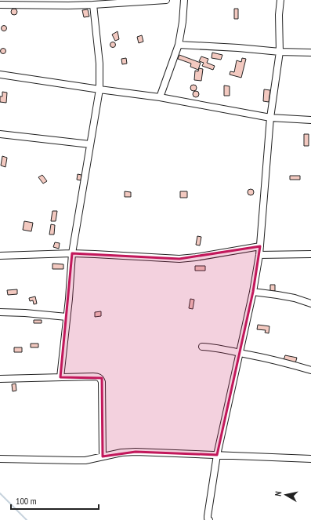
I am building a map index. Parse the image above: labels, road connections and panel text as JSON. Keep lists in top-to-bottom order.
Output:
{
  "scale_bar": "100 m",
  "north": "left"
}
